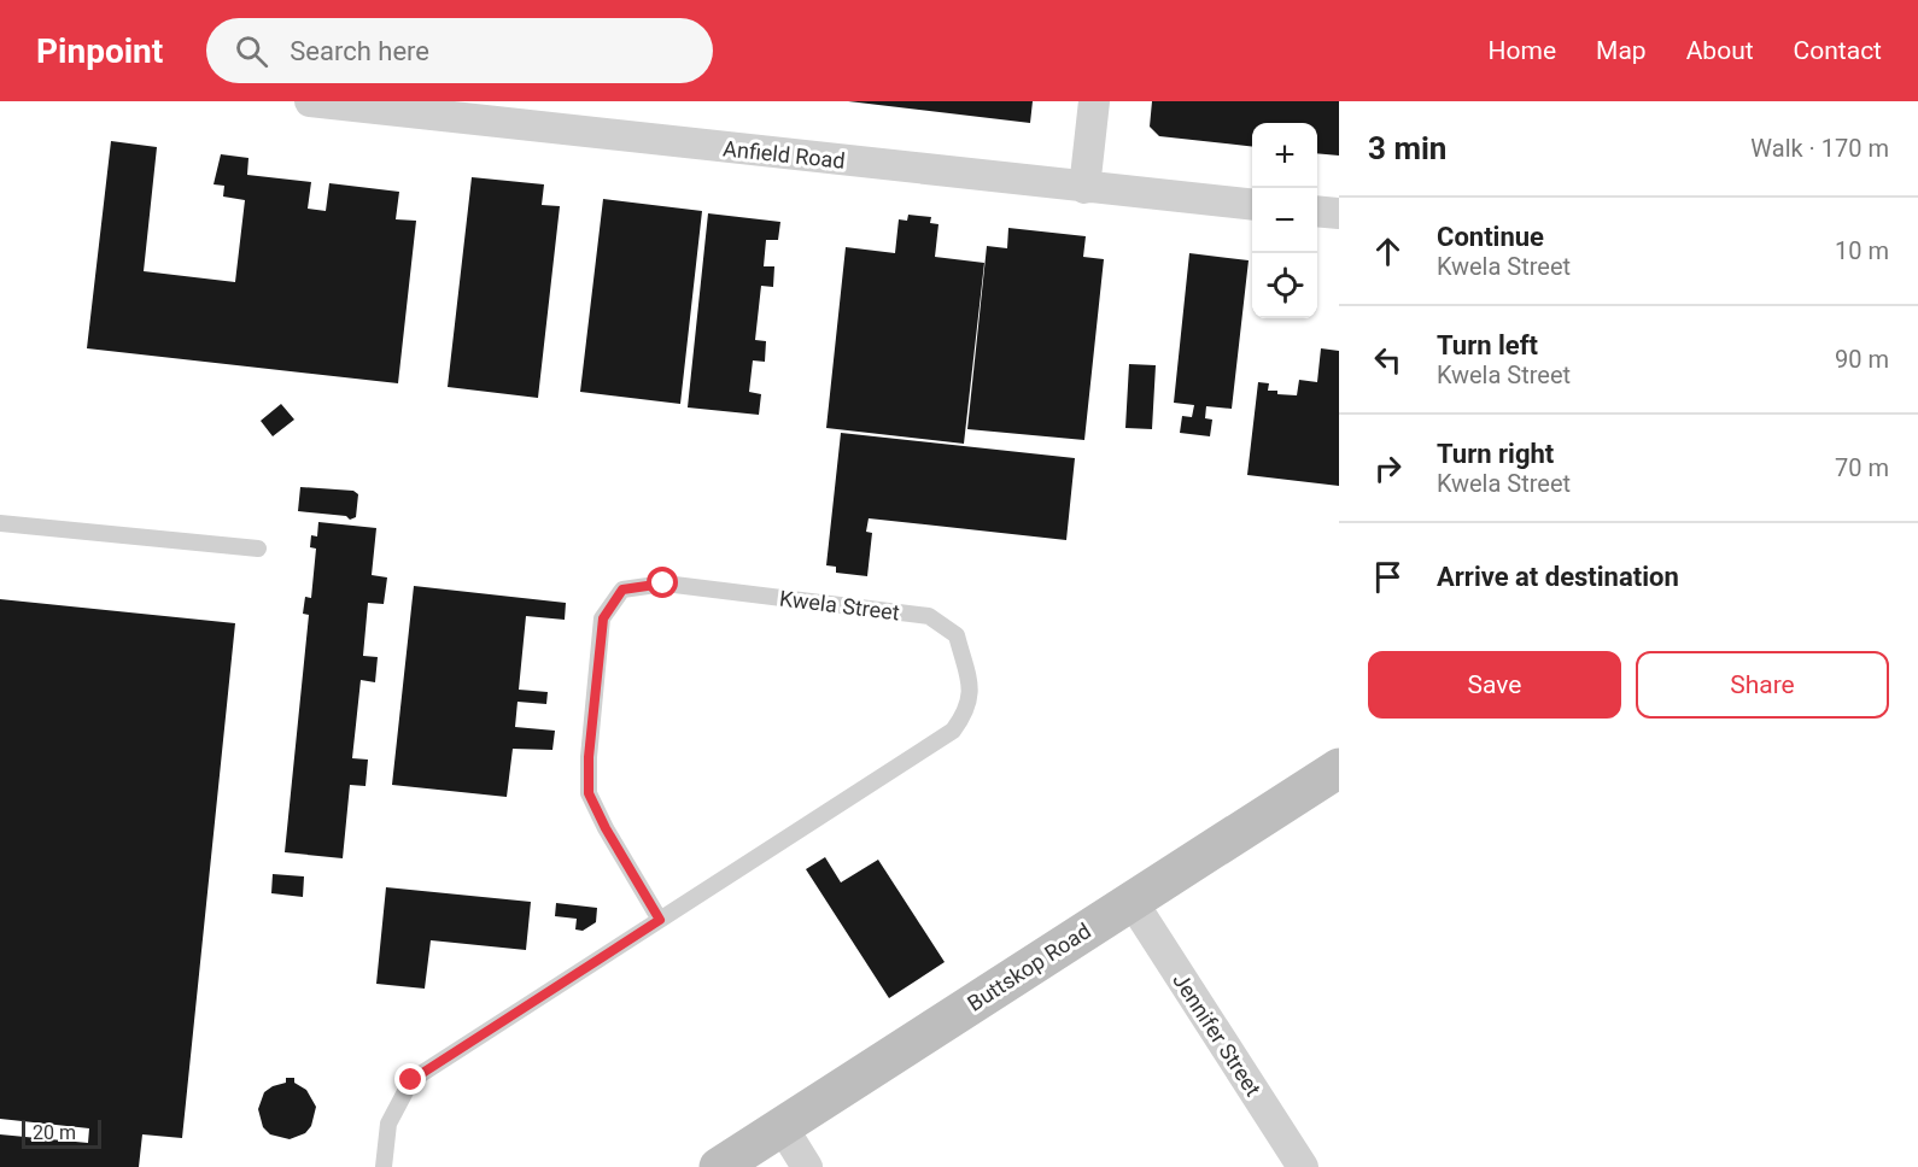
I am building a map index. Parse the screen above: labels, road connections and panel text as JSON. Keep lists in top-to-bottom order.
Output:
{
  "streets": {
    "street": ["Anfield Road", "Buttskop Road", "Jennifer Street"],
    "lane": ["Kwela Street"]
  },
  "crossings": [
    ["Buttskop Road", "Jennifer Street"]
  ],
  "scale_bar": "20 m",
  "page": {
    "header": "Pinpoint",
    "search": "Search here",
    "nav": [
      "Home",
      "Map",
      "About",
      "Contact"
    ],
    "heading": ["3 min", "Walk · 170 m"],
    "map_buttons": ["+", "−"],
    "list": [
      ["Continue", "Kwela Street", "10 m"],
      ["Turn left", "Kwela Street", "90 m"],
      ["Turn right", "Kwela Street", "70 m"],
      "Arrive at destination"
    ],
    "buttons": ["Save", "Share"],
    "scale": "20 m"
  }
}
